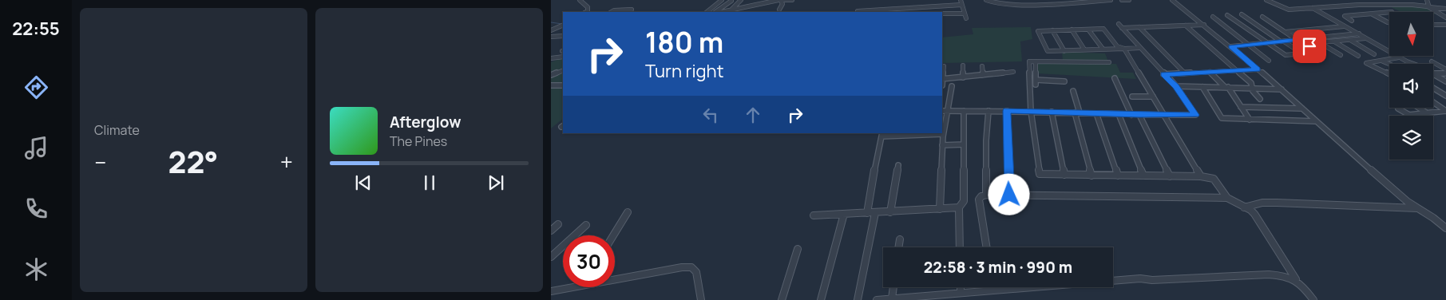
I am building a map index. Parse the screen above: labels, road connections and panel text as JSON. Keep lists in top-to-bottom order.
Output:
{
  "north": "bottom",
  "page": {
    "tabs": "22:55",
    "tile": "Climate",
    "turn": ["180 m", "Turn right"],
    "song": ["Afterglow", "The Pines"],
    "heat": ["−", "22°", "+"],
    "limit": "30",
    "trip": "22:58 · 3 min · 990 m"
  }
}
